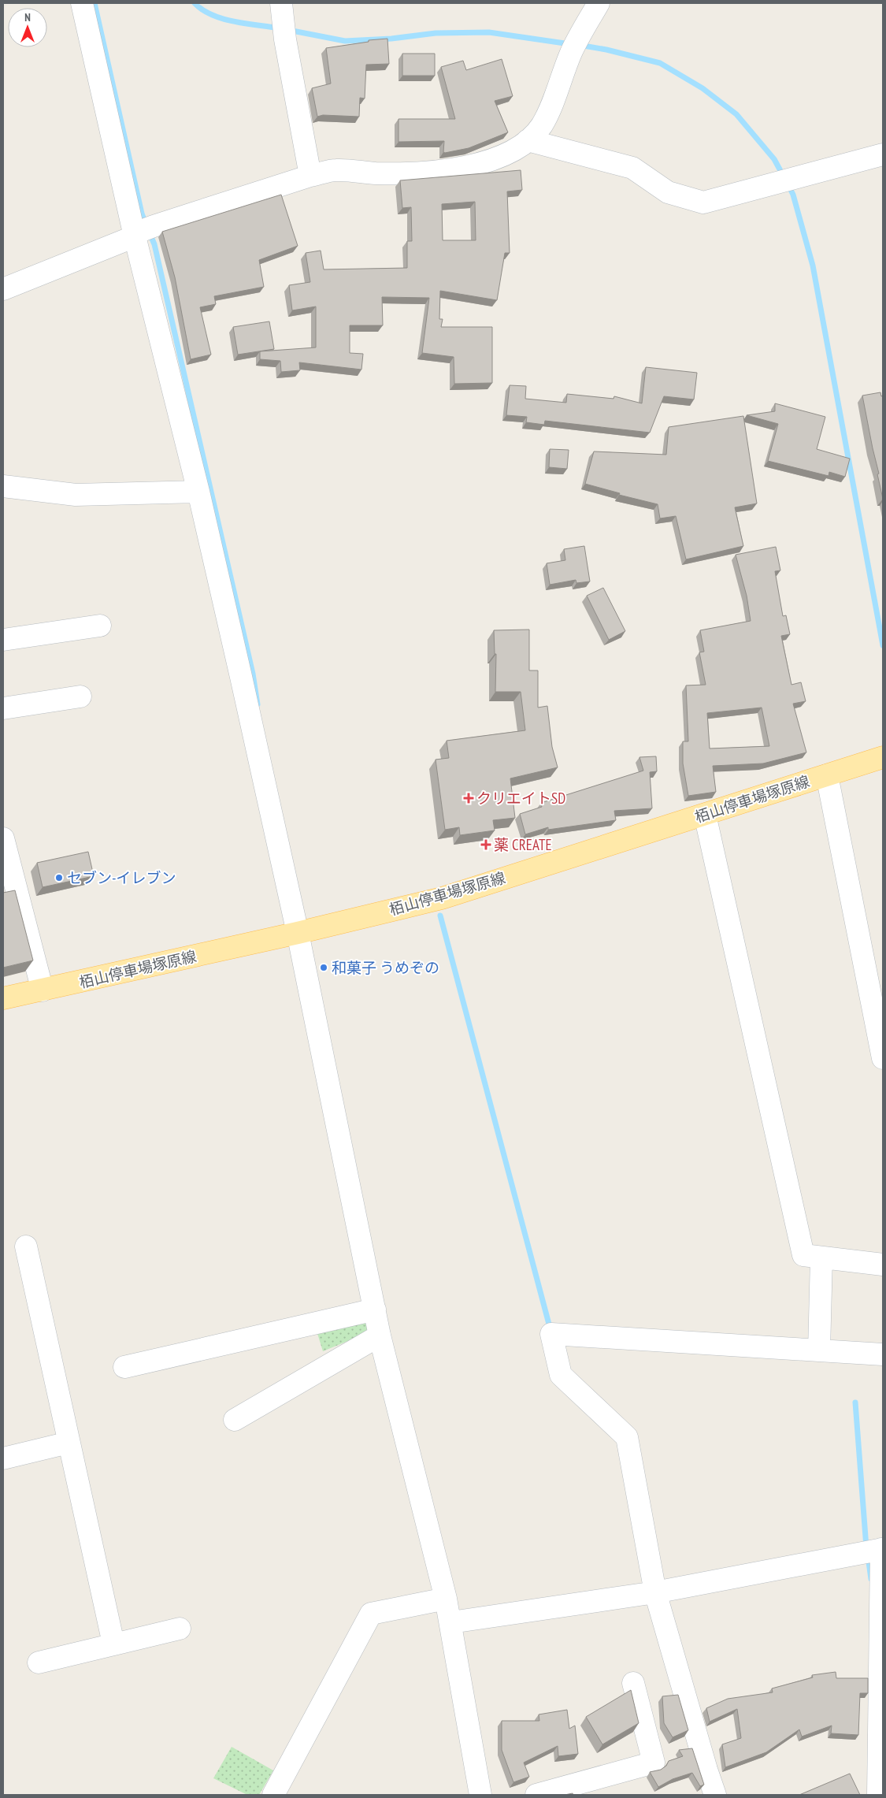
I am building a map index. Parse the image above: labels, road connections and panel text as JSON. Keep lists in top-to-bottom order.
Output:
{
  "streets": {
    "main road": ["栢山停車場塚原線"]
  },
  "places": {
    "health": ["クリエイトSD", "薬 CREATE"],
    "other": ["セブン-イレブン", "和菓子 うめぞの"]
  },
  "north": "top"
}
